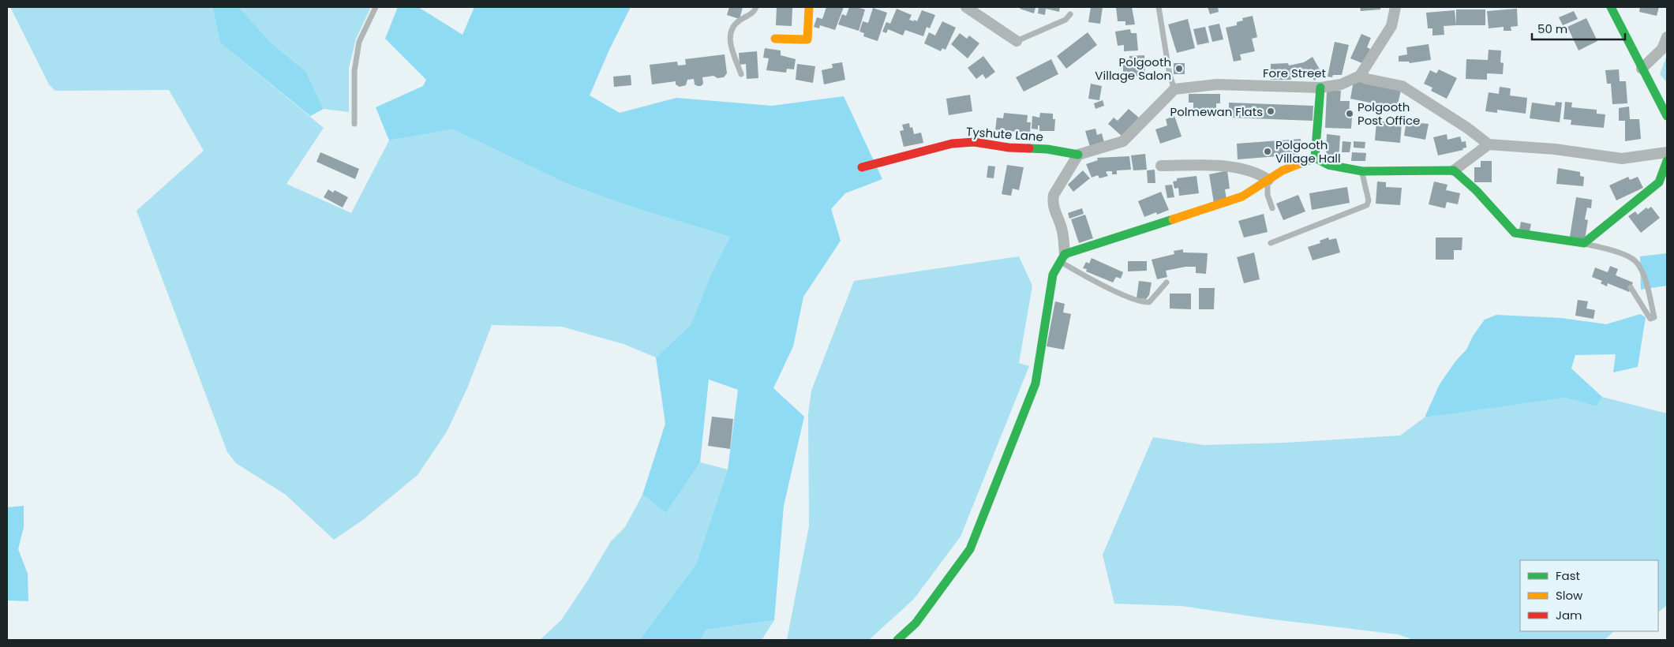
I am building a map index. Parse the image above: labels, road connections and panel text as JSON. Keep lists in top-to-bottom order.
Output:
{
  "streets": {
    "street": ["Fore Street", "Tyshute Lane"]
  },
  "places": [
    "Polgooth Village Salon",
    "Polmewan Flats",
    "Polgooth Post Office",
    "Polgooth Village Hall"
  ],
  "legend": ["Fast", "Slow", "Jam"],
  "scale_bar": "50 m"
}
